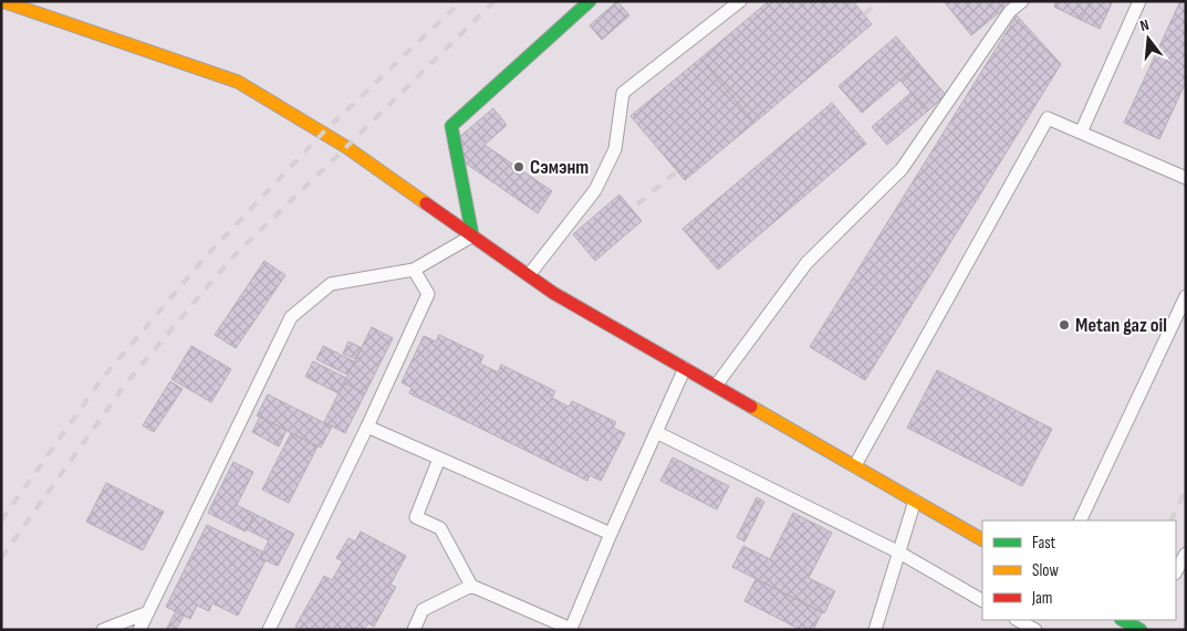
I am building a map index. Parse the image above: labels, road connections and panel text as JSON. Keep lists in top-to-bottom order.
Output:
{
  "places": ["Сэмэнт", "Metan gaz oil"],
  "legend": ["Fast", "Slow", "Jam"],
  "north": "top"
}
